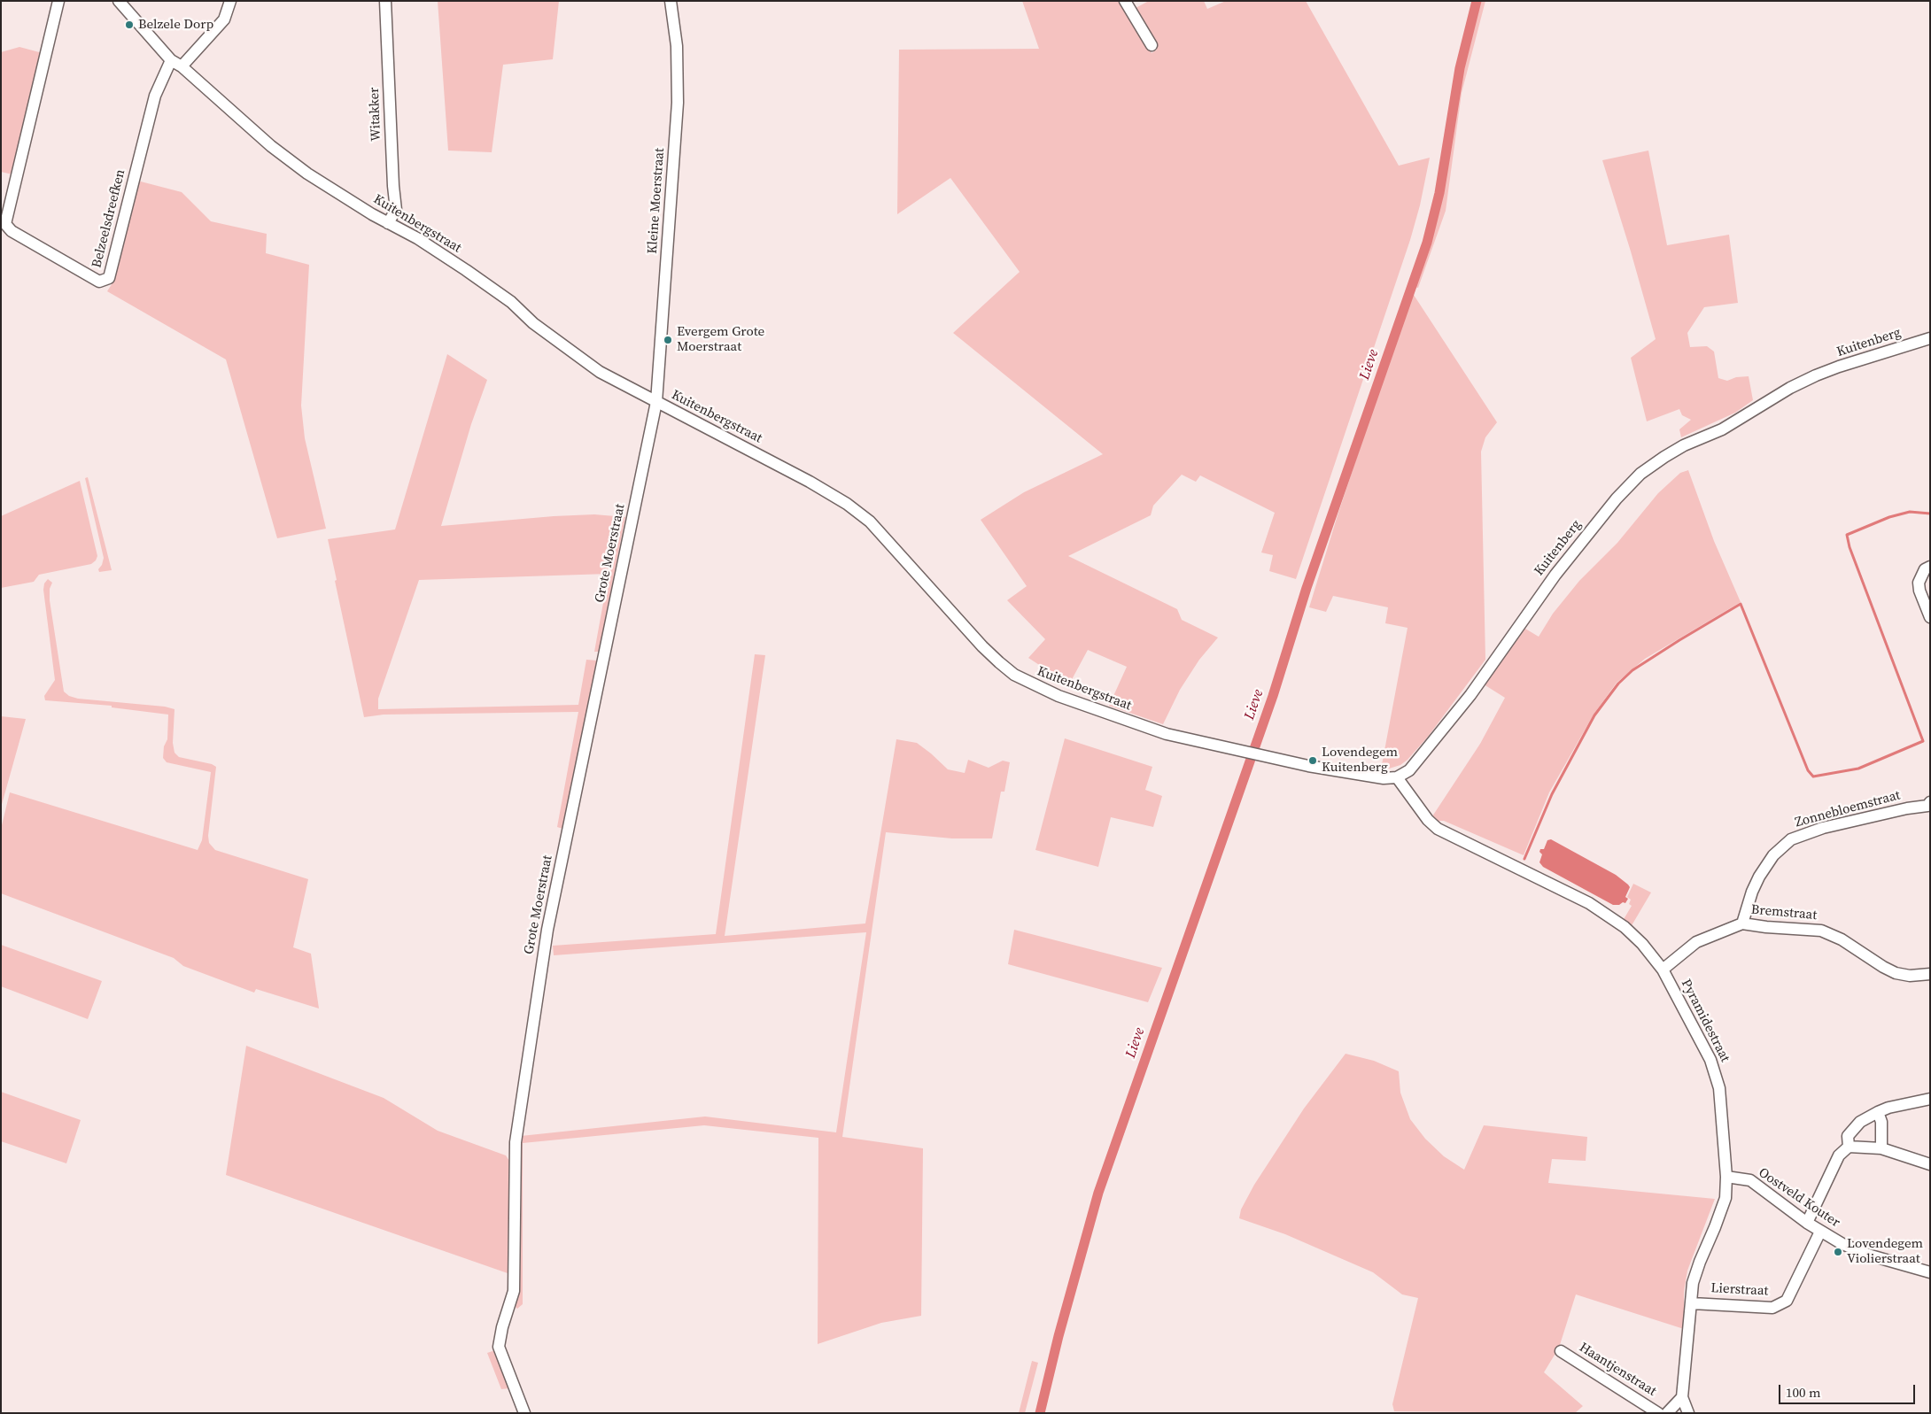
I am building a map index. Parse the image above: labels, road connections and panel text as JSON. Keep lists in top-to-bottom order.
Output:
{
  "streets": {
    "street": [
      "Witakker",
      "Kleine Moerstraat",
      "Belzeelsdreefken",
      "Kuitenbergstraat",
      "Kuitenberg",
      "Grote Moerstraat",
      "Zonnebloemstraat",
      "Bremstraat",
      "Pyramidestraat",
      "Oostveld Kouter",
      "Lierstraat",
      "Haantjenstraat"
    ]
  },
  "crossings": [
    ["Witakker", "Kuitenbergstraat"],
    ["Kleine Moerstraat", "Kuitenbergstraat"],
    ["Kleine Moerstraat", "Grote Moerstraat"],
    ["Belzeelsdreefken", "Kuitenbergstraat"],
    ["Kuitenbergstraat", "Kuitenberg"],
    ["Kuitenbergstraat", "Grote Moerstraat"],
    ["Kuitenbergstraat", "Pyramidestraat"],
    ["Kuitenberg", "Pyramidestraat"],
    ["Zonnebloemstraat", "Bremstraat"],
    ["Bremstraat", "Pyramidestraat"],
    ["Pyramidestraat", "Oostveld Kouter"],
    ["Pyramidestraat", "Lierstraat"],
    ["Oostveld Kouter", "Lierstraat"]
  ],
  "water": ["Lieve"],
  "places": [
    "Belzele Dorp",
    "Evergem Grote Moerstraat",
    "Lovendegem Kuitenberg",
    "Lovendegem Violierstraat"
  ],
  "scale_bar": "100 m"
}
